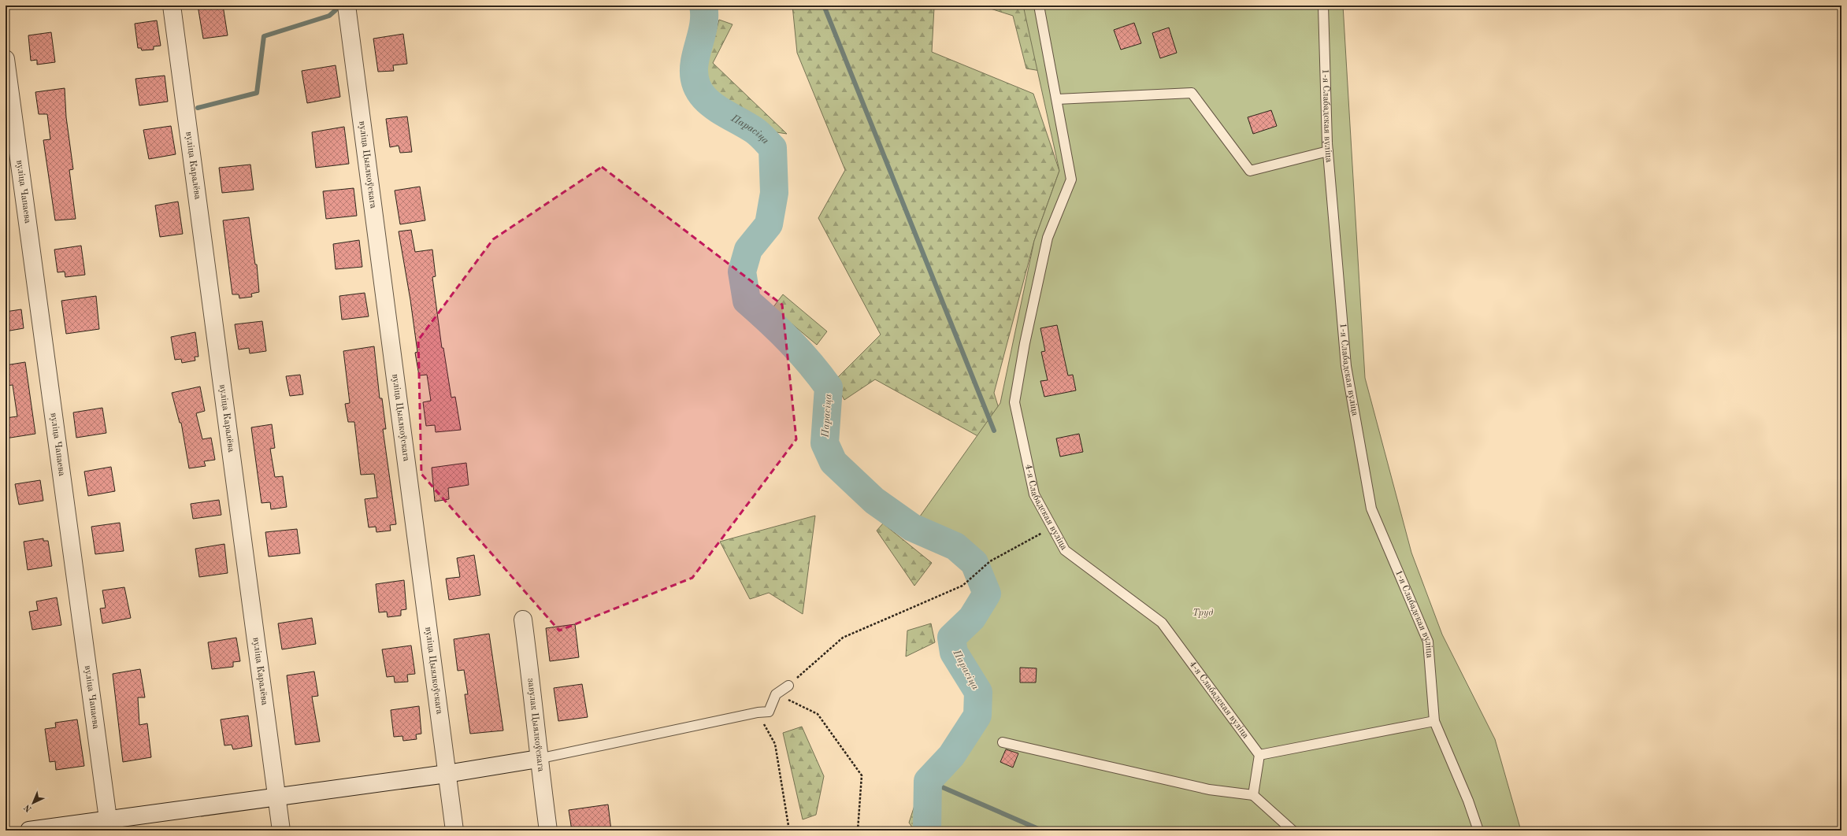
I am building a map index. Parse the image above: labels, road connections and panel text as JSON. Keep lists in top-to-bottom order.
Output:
{
  "streets": {
    "street": [
      "вуліца Каралёва",
      "вуліца Цыялкоўскага",
      "вуліца Чапаева",
      "завулак Цыялкоўскага"
    ],
    "lane": ["1-я Слабадская вуліца", "4-я Слабадская вуліца"]
  },
  "water": ["Парасіца"],
  "parks": ["Труд"],
  "north": "bottom left"
}
